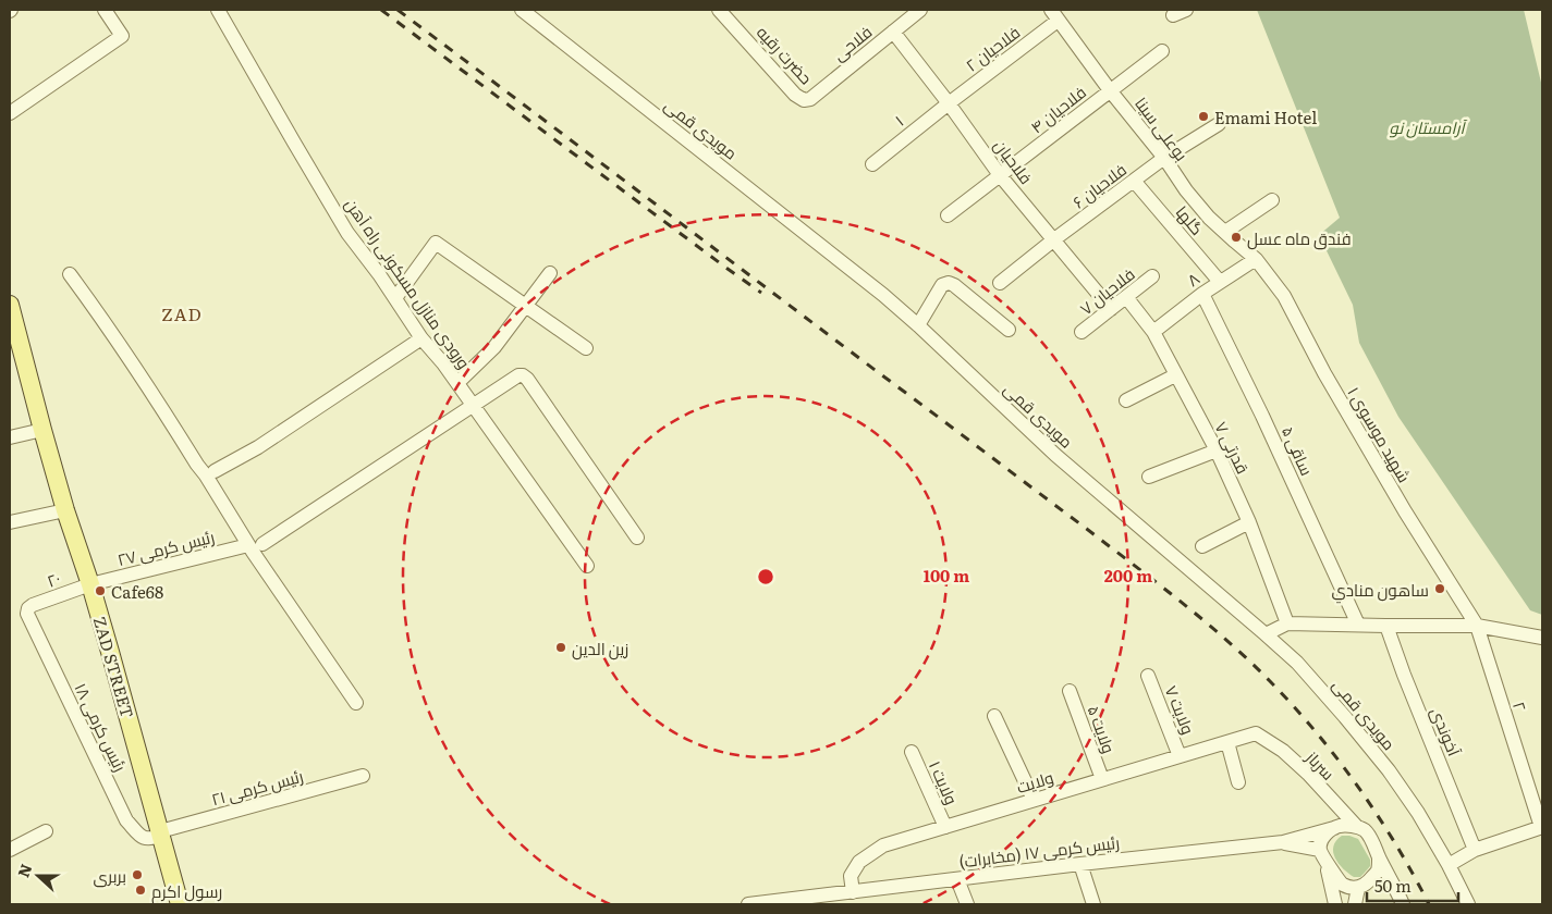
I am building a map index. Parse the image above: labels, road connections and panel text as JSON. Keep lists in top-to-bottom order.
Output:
{
  "streets": {
    "main road": ["ZAD STREET"],
    "street": [
      "فلاحی",
      "فلاحیان ۲",
      "حضرت رقیه",
      "فلاحیان ۴",
      "۱",
      "مویدی قمی",
      "بوعلی سینا",
      "فلاحیان",
      "فلاحیان ۶",
      "گلها",
      "۸",
      "ورودی منازل مسکونی راه آهن",
      "فلاحیان ۷",
      "شهید موسوی ۱",
      "قدرتی ۷",
      "ساقی ۵",
      "رئیس کرمی ۲۷",
      "۲۰",
      "۲",
      "ولایت ۷",
      "رئیس کرمی ۱۸",
      "ولایت ۵",
      "آخوندی",
      "سرباز",
      "ولایت",
      "ولایت ۱",
      "رئیس کرمی ۲۱",
      "رئیس کرمی ۱۷ (مخابرات)"
    ]
  },
  "crossings": [
    ["فلاحی", "حضرت رقیه"],
    ["فلاحی", "فلاحیان"],
    ["فلاحیان ۲", "۱"],
    ["فلاحیان ۲", "بوعلی سینا"],
    ["فلاحیان ۲", "فلاحیان"],
    ["فلاحیان ۴", "بوعلی سینا"],
    ["فلاحیان ۴", "فلاحیان"],
    ["۱", "فلاحیان"],
    ["بوعلی سینا", "فلاحیان ۶"],
    ["بوعلی سینا", "۸"],
    ["بوعلی سینا", "شهید موسوی ۱"],
    ["فلاحیان", "فلاحیان ۶"],
    ["فلاحیان", "فلاحیان ۷"],
    ["فلاحیان ۶", "گلها"],
    ["گلها", "۸"],
    ["۸", "شهید موسوی ۱"],
    ["۸", "قدرتی ۷"],
    ["۸", "ساقی ۵"],
    ["ورودی منازل مسکونی راه آهن", "رئیس کرمی ۲۷"],
    ["فلاحیان ۷", "قدرتی ۷"],
    ["شهید موسوی ۱", "۲"],
    ["رئیس کرمی ۲۷", "۲۰"],
    ["رئیس کرمی ۲۷", "ZAD STREET"],
    ["۲۰", "ZAD STREET"],
    ["۲۰", "رئیس کرمی ۱۸"],
    ["ZAD STREET", "رئیس کرمی ۱۸"],
    ["ZAD STREET", "رئیس کرمی ۲۱"],
    ["ولایت ۷", "ولایت"],
    ["رئیس کرمی ۱۸", "رئیس کرمی ۲۱"],
    ["ولایت ۵", "ولایت"],
    ["سرباز", "ولایت"],
    ["سرباز", "رئیس کرمی ۱۷ (مخابرات)"],
    ["ولایت", "ولایت ۱"],
    ["ولایت", "رئیس کرمی ۱۷ (مخابرات)"]
  ],
  "districts": ["ZAD"],
  "parks": ["آرامستان نو"],
  "places": [
    "Emami Hotel",
    "فندق ماه عسل",
    "ساهون منادي",
    "Cafe68",
    "زین الدین",
    "بربری",
    "رسول اکرم"
  ],
  "scale_bar": "50 m",
  "north": "left",
  "rings": ["100 m", "200 m"]
}
